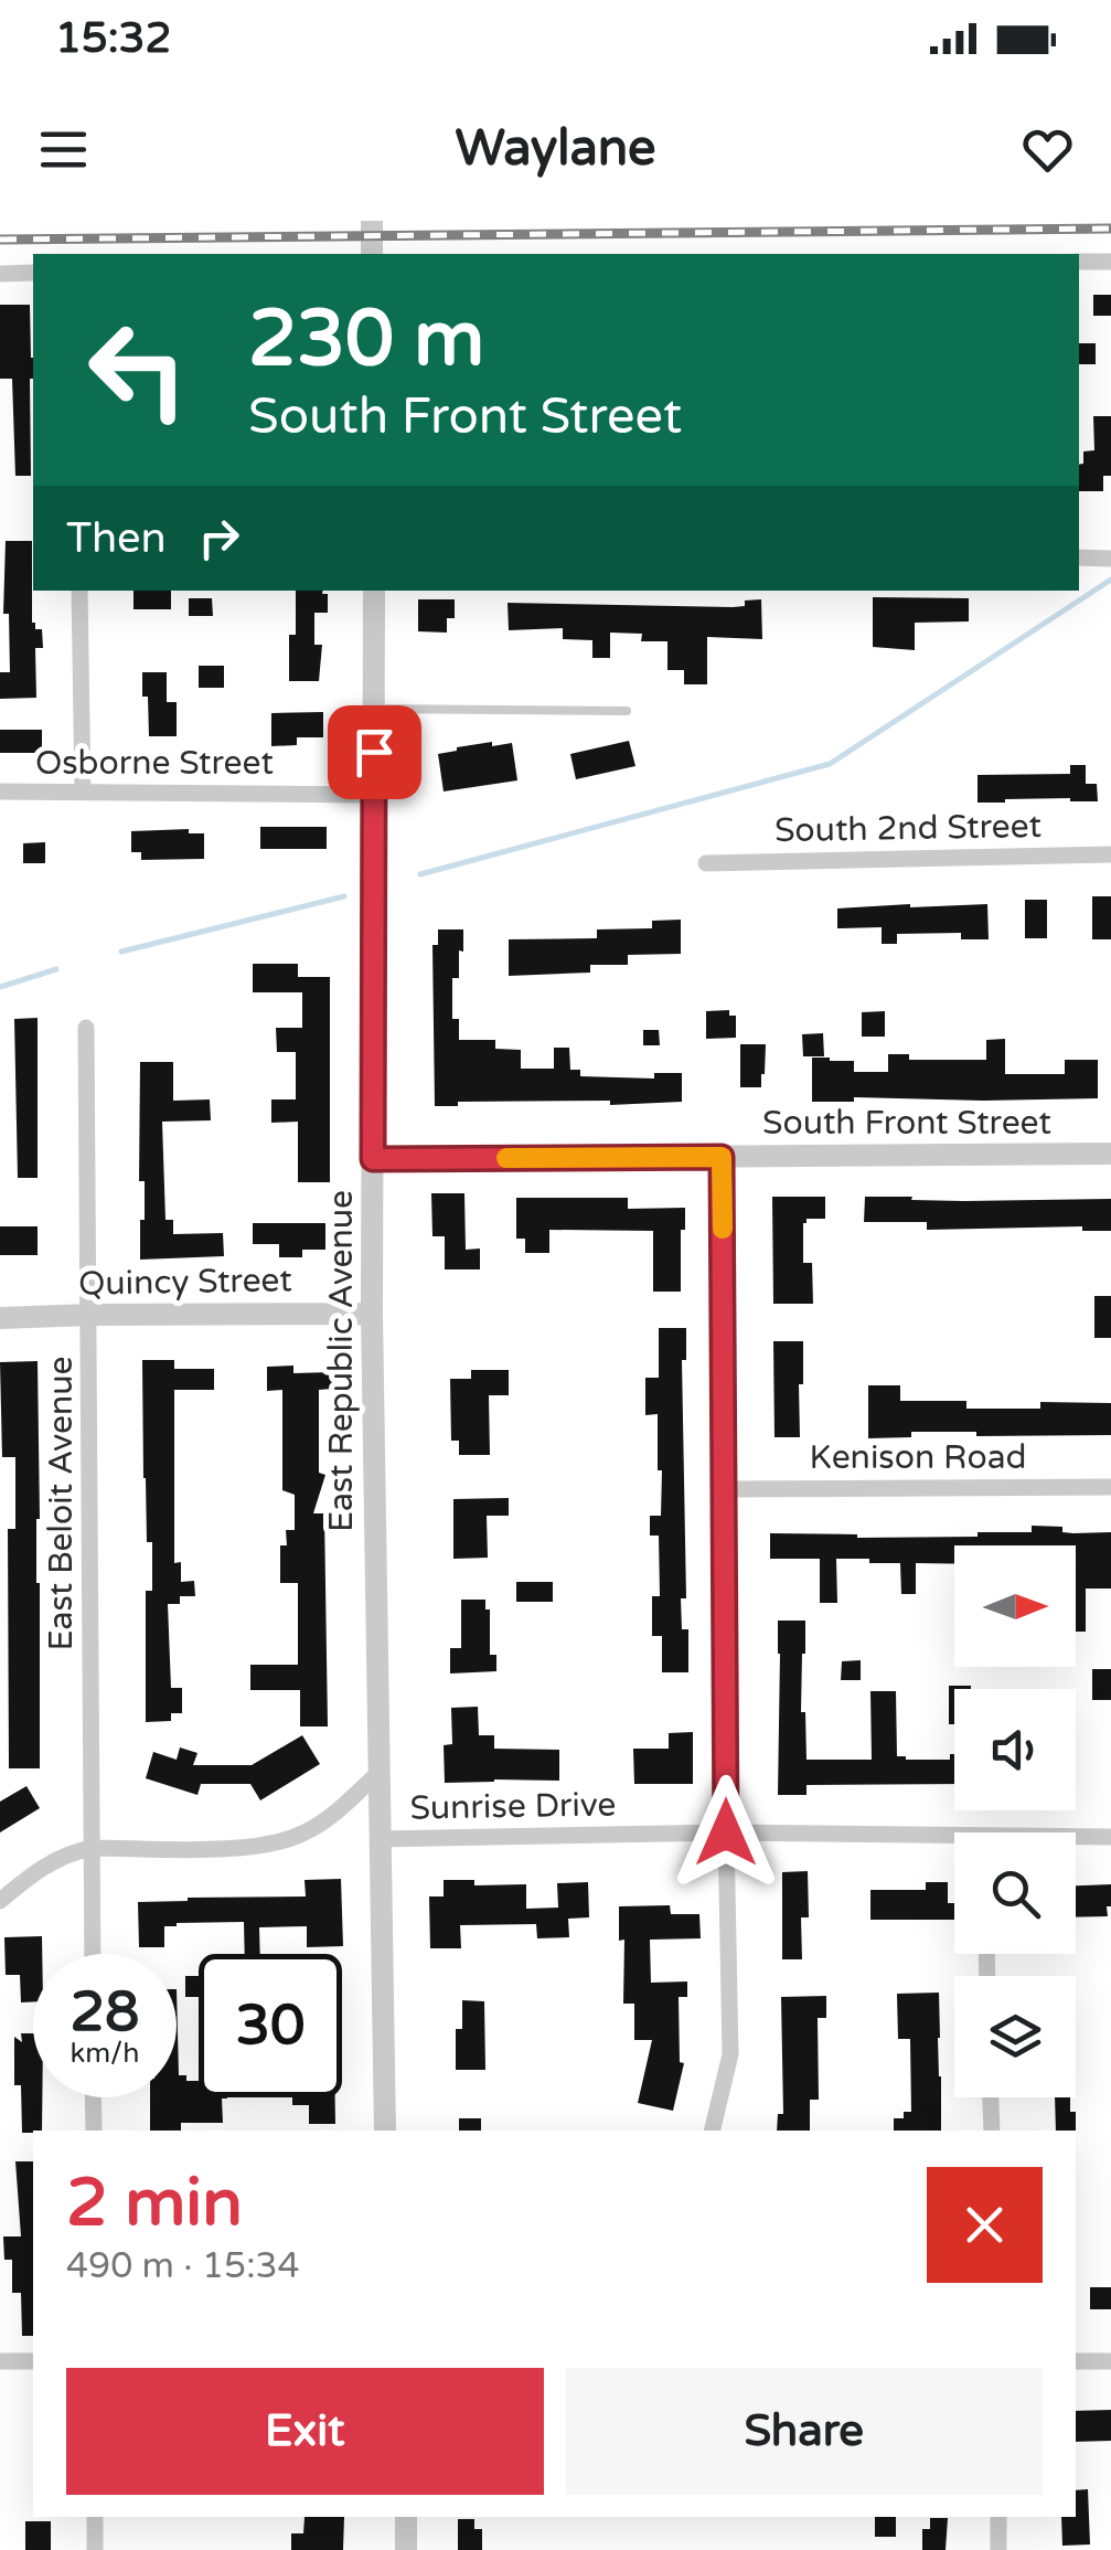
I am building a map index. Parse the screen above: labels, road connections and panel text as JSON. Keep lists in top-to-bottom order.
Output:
{
  "streets": {
    "street": [
      "Osborne Street",
      "South 2nd Street",
      "South Front Street",
      "Quincy Street",
      "East Republic Avenue",
      "Kenison Road",
      "East Beloit Avenue",
      "Sunrise Drive"
    ]
  },
  "crossings": [
    ["Osborne Street", "East Republic Avenue"],
    ["South Front Street", "East Republic Avenue"],
    ["Quincy Street", "East Republic Avenue"],
    ["Quincy Street", "East Beloit Avenue"],
    ["East Republic Avenue", "Sunrise Drive"],
    ["East Beloit Avenue", "Sunrise Drive"]
  ],
  "north": "right",
  "page": {
    "status": "15:32",
    "header": "Waylane",
    "turn": ["230 m", "South Front Street"],
    "then": "Then",
    "speed": "28 km/h",
    "limit": "30",
    "heading": ["2 min", "490 m · 15:34"],
    "buttons": ["Exit", "Share"]
  }
}
